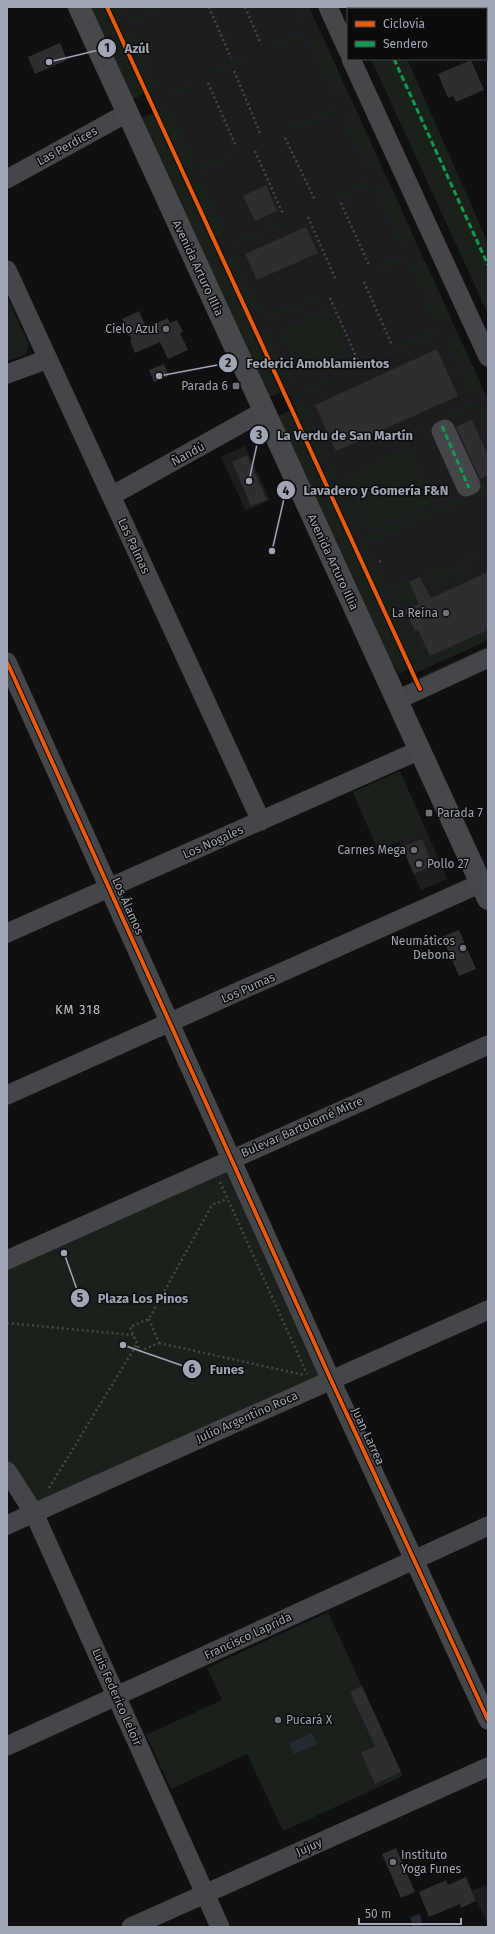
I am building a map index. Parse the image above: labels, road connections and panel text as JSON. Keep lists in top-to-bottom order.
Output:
{
  "streets": {
    "main road": ["Avenida Arturo Illia"],
    "street": [
      "Las Perdices",
      "Ñandú",
      "Las Palmas",
      "Los Nogales",
      "Los Álamos",
      "Los Pumas",
      "Bulevar Bartolomé Mitre",
      "Julio Argentino Roca",
      "Juan Larrea",
      "Francisco Laprida",
      "Luis Federico Leloir",
      "Jujuy"
    ]
  },
  "crossings": [
    ["Las Perdices", "Avenida Arturo Illia"],
    ["Avenida Arturo Illia", "Ñandú"],
    ["Avenida Arturo Illia", "Los Nogales"],
    ["Avenida Arturo Illia", "Los Pumas"],
    ["Ñandú", "Las Palmas"],
    ["Las Palmas", "Los Nogales"],
    ["Los Nogales", "Los Álamos"],
    ["Los Álamos", "Los Pumas"],
    ["Los Álamos", "Bulevar Bartolomé Mitre"],
    ["Los Álamos", "Juan Larrea"],
    ["Bulevar Bartolomé Mitre", "Juan Larrea"],
    ["Julio Argentino Roca", "Juan Larrea"],
    ["Julio Argentino Roca", "Luis Federico Leloir"],
    ["Juan Larrea", "Francisco Laprida"],
    ["Francisco Laprida", "Luis Federico Leloir"],
    ["Luis Federico Leloir", "Jujuy"]
  ],
  "districts": ["KM 318"],
  "places": {
    "other": [
      "Azúl",
      "Cielo Azul",
      "Federici Amoblamientos",
      "La Verdu de San Martín",
      "Lavadero y Gomería F&N",
      "La Reina",
      "Carnes Mega",
      "Pollo 27",
      "Neumáticos Debona",
      "Plaza Los Pinos",
      "Funes",
      "Pucará X",
      "Instituto Yoga Funes"
    ],
    "transit": ["Parada 6", "Parada 7"]
  },
  "legend": ["Ciclovía", "Sendero"],
  "scale_bar": "50 m"
}
